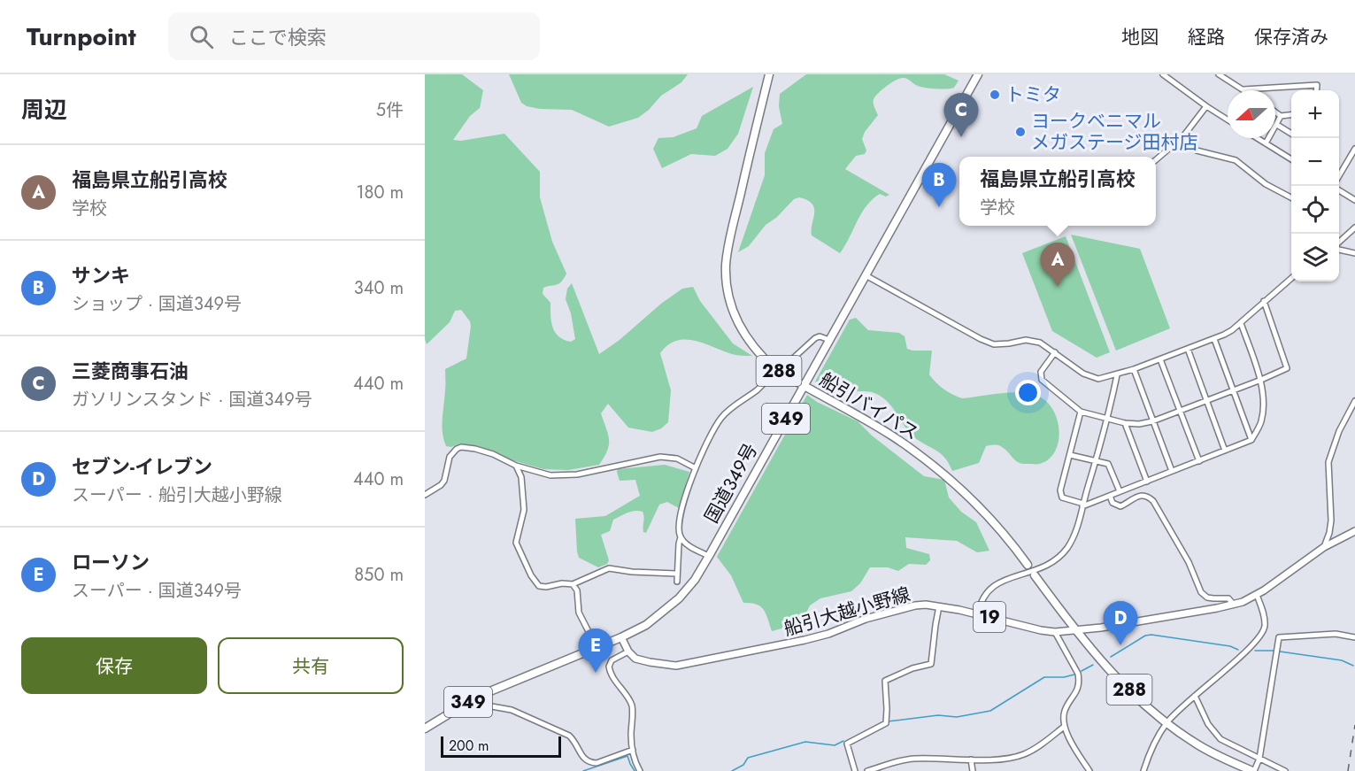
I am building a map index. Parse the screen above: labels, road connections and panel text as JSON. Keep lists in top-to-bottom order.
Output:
{
  "streets": {
    "highway": [
      "288",
      "船引バイパス",
      "349",
      "国道349号"
    ],
    "main road": ["船引大越小野線", "19"]
  },
  "crossings": [
    ["288", "船引大越小野線"],
    ["船引バイパス", "国道349号"]
  ],
  "places": ["トミタ", "ヨークベニマル メガステージ田村店"],
  "scale_bar": "200 m",
  "north": "left",
  "page": {
    "header": "Turnpoint",
    "search": "ここで検索",
    "nav": ["地図", "経路", "保存済み"],
    "heading": ["周辺", "5件"],
    "map_buttons": ["+", "−"],
    "pins": [
      "C",
      "B",
      "A",
      "D",
      "E"
    ],
    "list": [
      {
        "mark": "A",
        "name": "福島県立船引高校",
        "note": "学校",
        "value": "180 m"
      },
      {
        "mark": "B",
        "name": "サンキ",
        "note": "ショップ · 国道349号",
        "value": "340 m"
      },
      {
        "mark": "C",
        "name": "三菱商事石油",
        "note": "ガソリンスタンド · 国道349号",
        "value": "440 m"
      },
      {
        "mark": "D",
        "name": "セブン-イレブン",
        "note": "スーパー · 船引大越小野線",
        "value": "440 m"
      },
      {
        "mark": "E",
        "name": "ローソン",
        "note": "スーパー · 国道349号",
        "value": "850 m"
      }
    ],
    "popup": ["福島県立船引高校", "学校"],
    "buttons": ["保存", "共有"],
    "scale": "200 m"
  }
}
